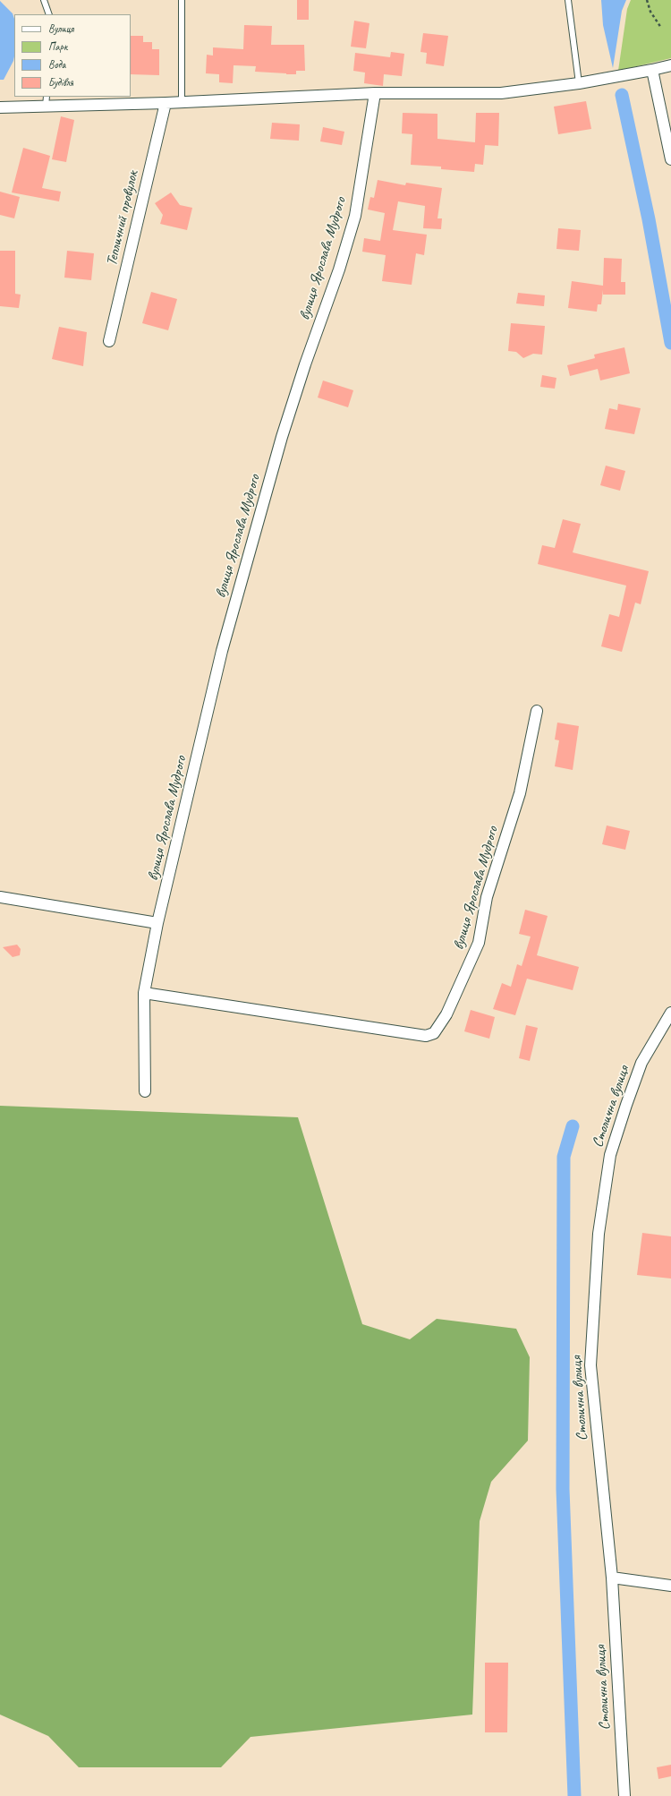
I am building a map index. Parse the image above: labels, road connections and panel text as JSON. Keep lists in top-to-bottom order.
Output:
{
  "streets": {
    "street": ["Тепличний провулок", "вулиця Ярослава Мудрого", "Столична вулиця"]
  },
  "legend": [
    "Вулиця",
    "Парк",
    "Вода",
    "Будівля"
  ]
}
